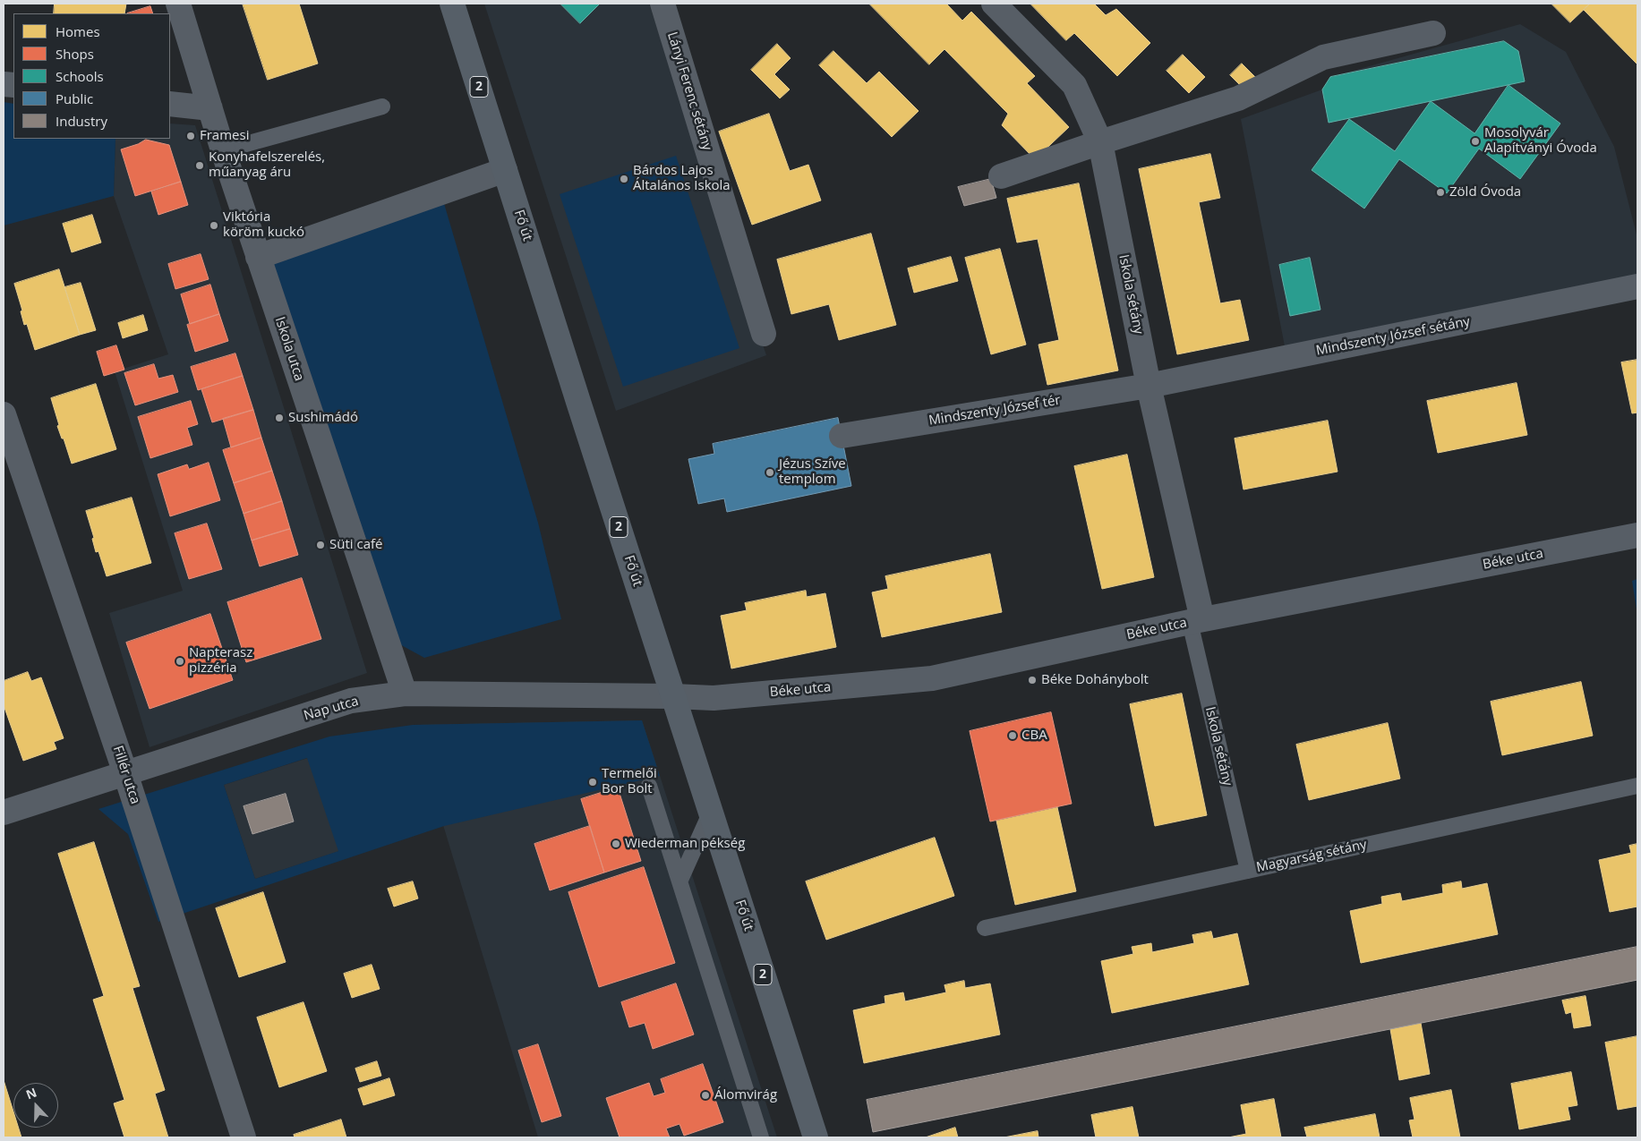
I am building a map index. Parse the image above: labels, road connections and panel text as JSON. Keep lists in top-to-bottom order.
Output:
{
  "streets": {
    "main road": ["2", "Fő út"],
    "street": [
      "Lányi Ferenc sétány",
      "Iskola sétány",
      "Mindszenty József sétány",
      "Iskola utca",
      "Mindszenty József tér",
      "Béke utca",
      "Nap utca",
      "Fillér utca"
    ],
    "lane": ["Magyarság sétány"]
  },
  "crossings": [
    ["Fő út", "Béke utca"],
    ["Fő út", "Nap utca"],
    ["Iskola sétány", "Mindszenty József sétány"],
    ["Iskola sétány", "Mindszenty József tér"],
    ["Iskola sétány", "Béke utca"],
    ["Iskola sétány", "Magyarság sétány"],
    ["Mindszenty József sétány", "Mindszenty József tér"],
    ["Iskola utca", "Nap utca"],
    ["Béke utca", "Nap utca"],
    ["Nap utca", "Fillér utca"]
  ],
  "places": [
    "Framesi",
    "Mosolyvár Alapítványi Óvoda",
    "Konyhafelszerelés, műanyag áru",
    "Bárdos Lajos Általános Iskola",
    "Zöld Óvoda",
    "Viktória köröm kuckó",
    "Sushimádó",
    "Jézus Szíve templom",
    "Süti café",
    "Napterasz pizzéria",
    "Béke Dohánybolt",
    "CBA",
    "Termelői Bor Bolt",
    "Wiederman pékség",
    "Álomvirág"
  ],
  "legend": [
    "Homes",
    "Shops",
    "Schools",
    "Public",
    "Industry"
  ],
  "north": "top"
}
